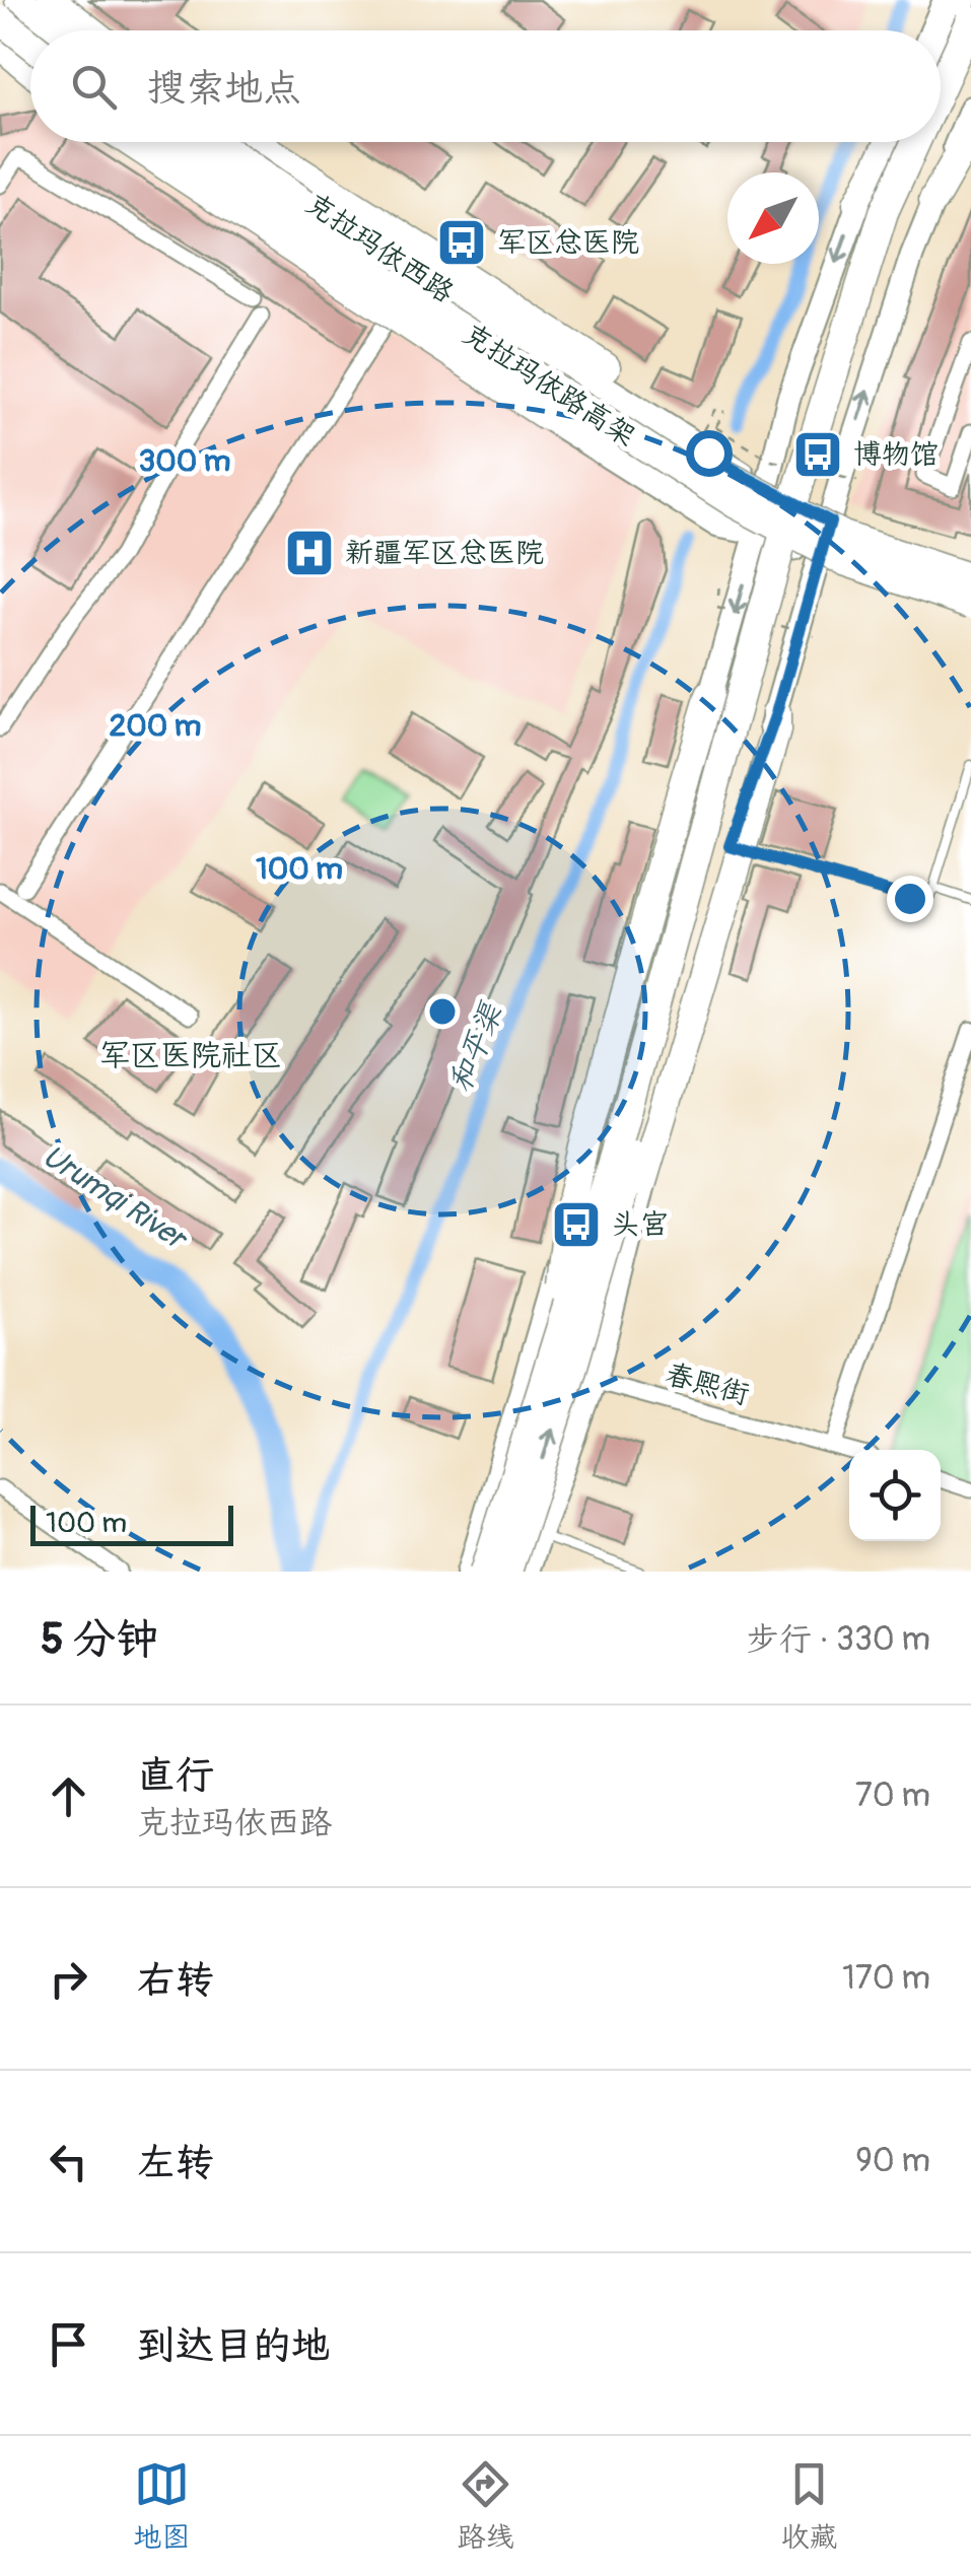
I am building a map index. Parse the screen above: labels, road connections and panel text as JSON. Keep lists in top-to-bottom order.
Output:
{
  "streets": {
    "highway": ["克拉玛依路高架"],
    "main road": ["克拉玛依西路"],
    "street": ["春熙街"]
  },
  "crossings": [
    ["克拉玛依西路", "克拉玛依路高架"]
  ],
  "districts": ["军区医院社区"],
  "water": ["和平渠", "Urumqi River"],
  "places": {
    "bus stop": ["军区总医院", "博物馆", "头宫"],
    "hospital": ["新疆军区总医院"]
  },
  "scale_bar": "100 m",
  "north": "bottom left",
  "page": {
    "search": "搜索地点",
    "scale": "100 m",
    "heading": ["5 分钟", "步行 · 330 m"],
    "list": [
      ["直行", "克拉玛依西路", "70 m"],
      ["右转", "170 m"],
      ["左转", "90 m"],
      "到达目的地"
    ],
    "nav": ["地图", "路线", "收藏"]
  },
  "rings": ["300 m", "200 m", "100 m"]
}
